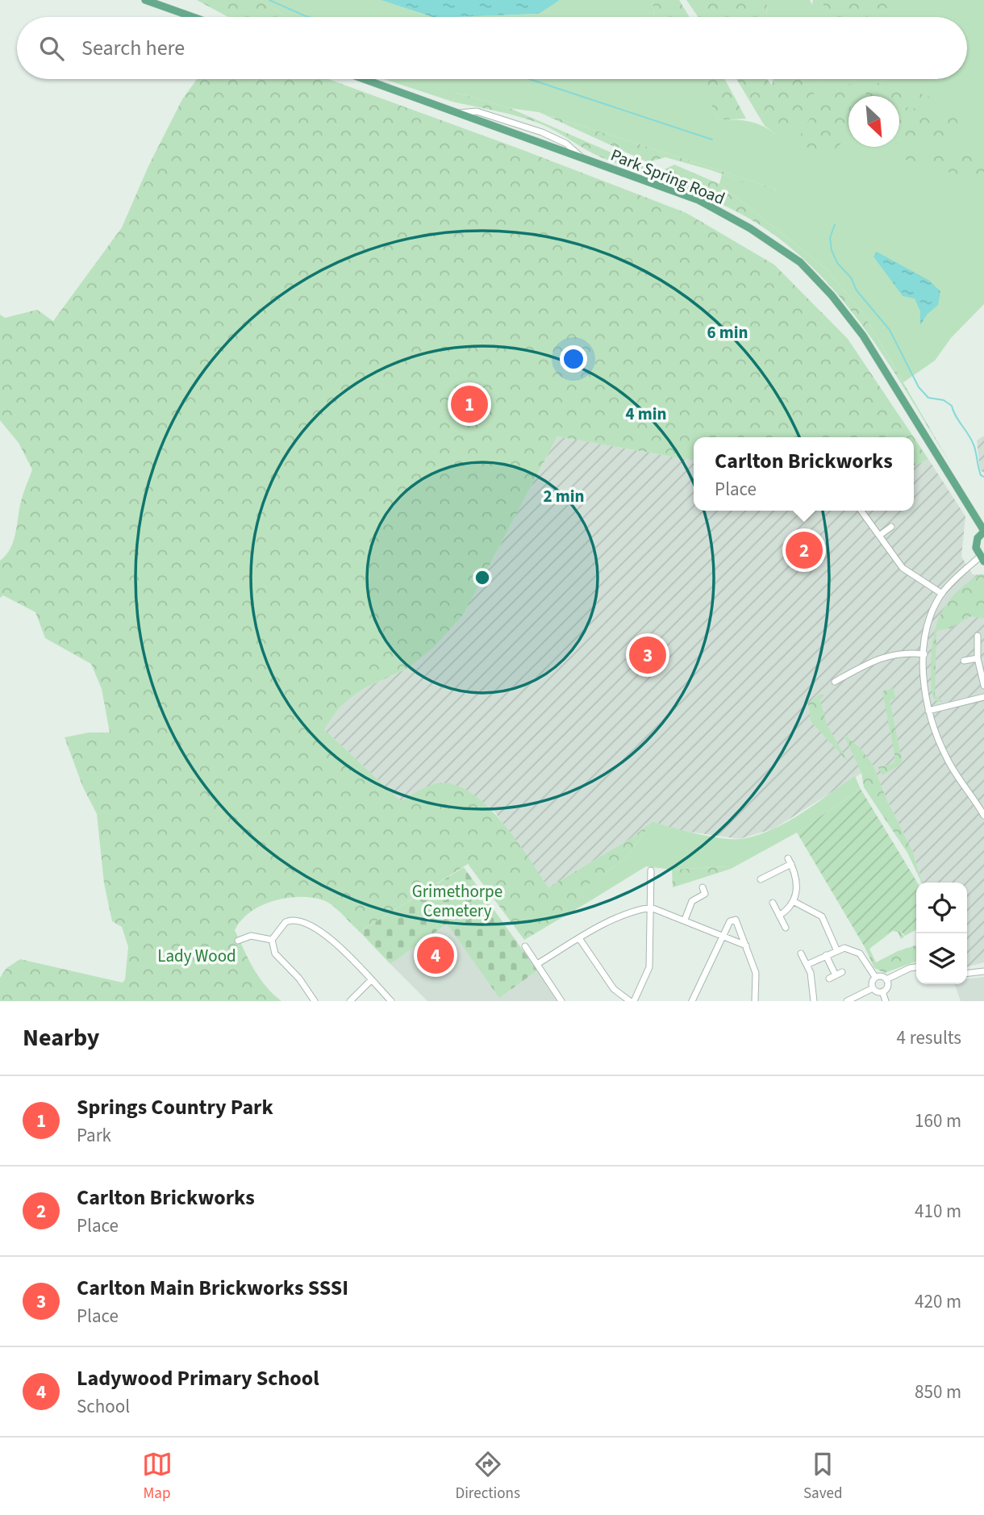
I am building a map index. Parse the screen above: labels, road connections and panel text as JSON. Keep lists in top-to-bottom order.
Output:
{
  "streets": {
    "main road": ["Park Spring Road"]
  },
  "parks": ["Grimethorpe Cemetery", "Lady Wood"],
  "north": "bottom right",
  "page": {
    "search": "Search here",
    "pins": [
      "1",
      "2",
      "3",
      "4"
    ],
    "popup": ["Carlton Brickworks", "Place"],
    "heading": ["Nearby", "4 results"],
    "list": [
      {
        "mark": "1",
        "name": "Springs Country Park",
        "note": "Park",
        "value": "160 m"
      },
      {
        "mark": "2",
        "name": "Carlton Brickworks",
        "note": "Place",
        "value": "410 m"
      },
      {
        "mark": "3",
        "name": "Carlton Main Brickworks SSSI",
        "note": "Place",
        "value": "420 m"
      },
      {
        "mark": "4",
        "name": "Ladywood Primary School",
        "note": "School",
        "value": "850 m"
      }
    ],
    "nav": ["Map", "Directions", "Saved"]
  },
  "rings": ["6 min", "4 min", "2 min"]
}
